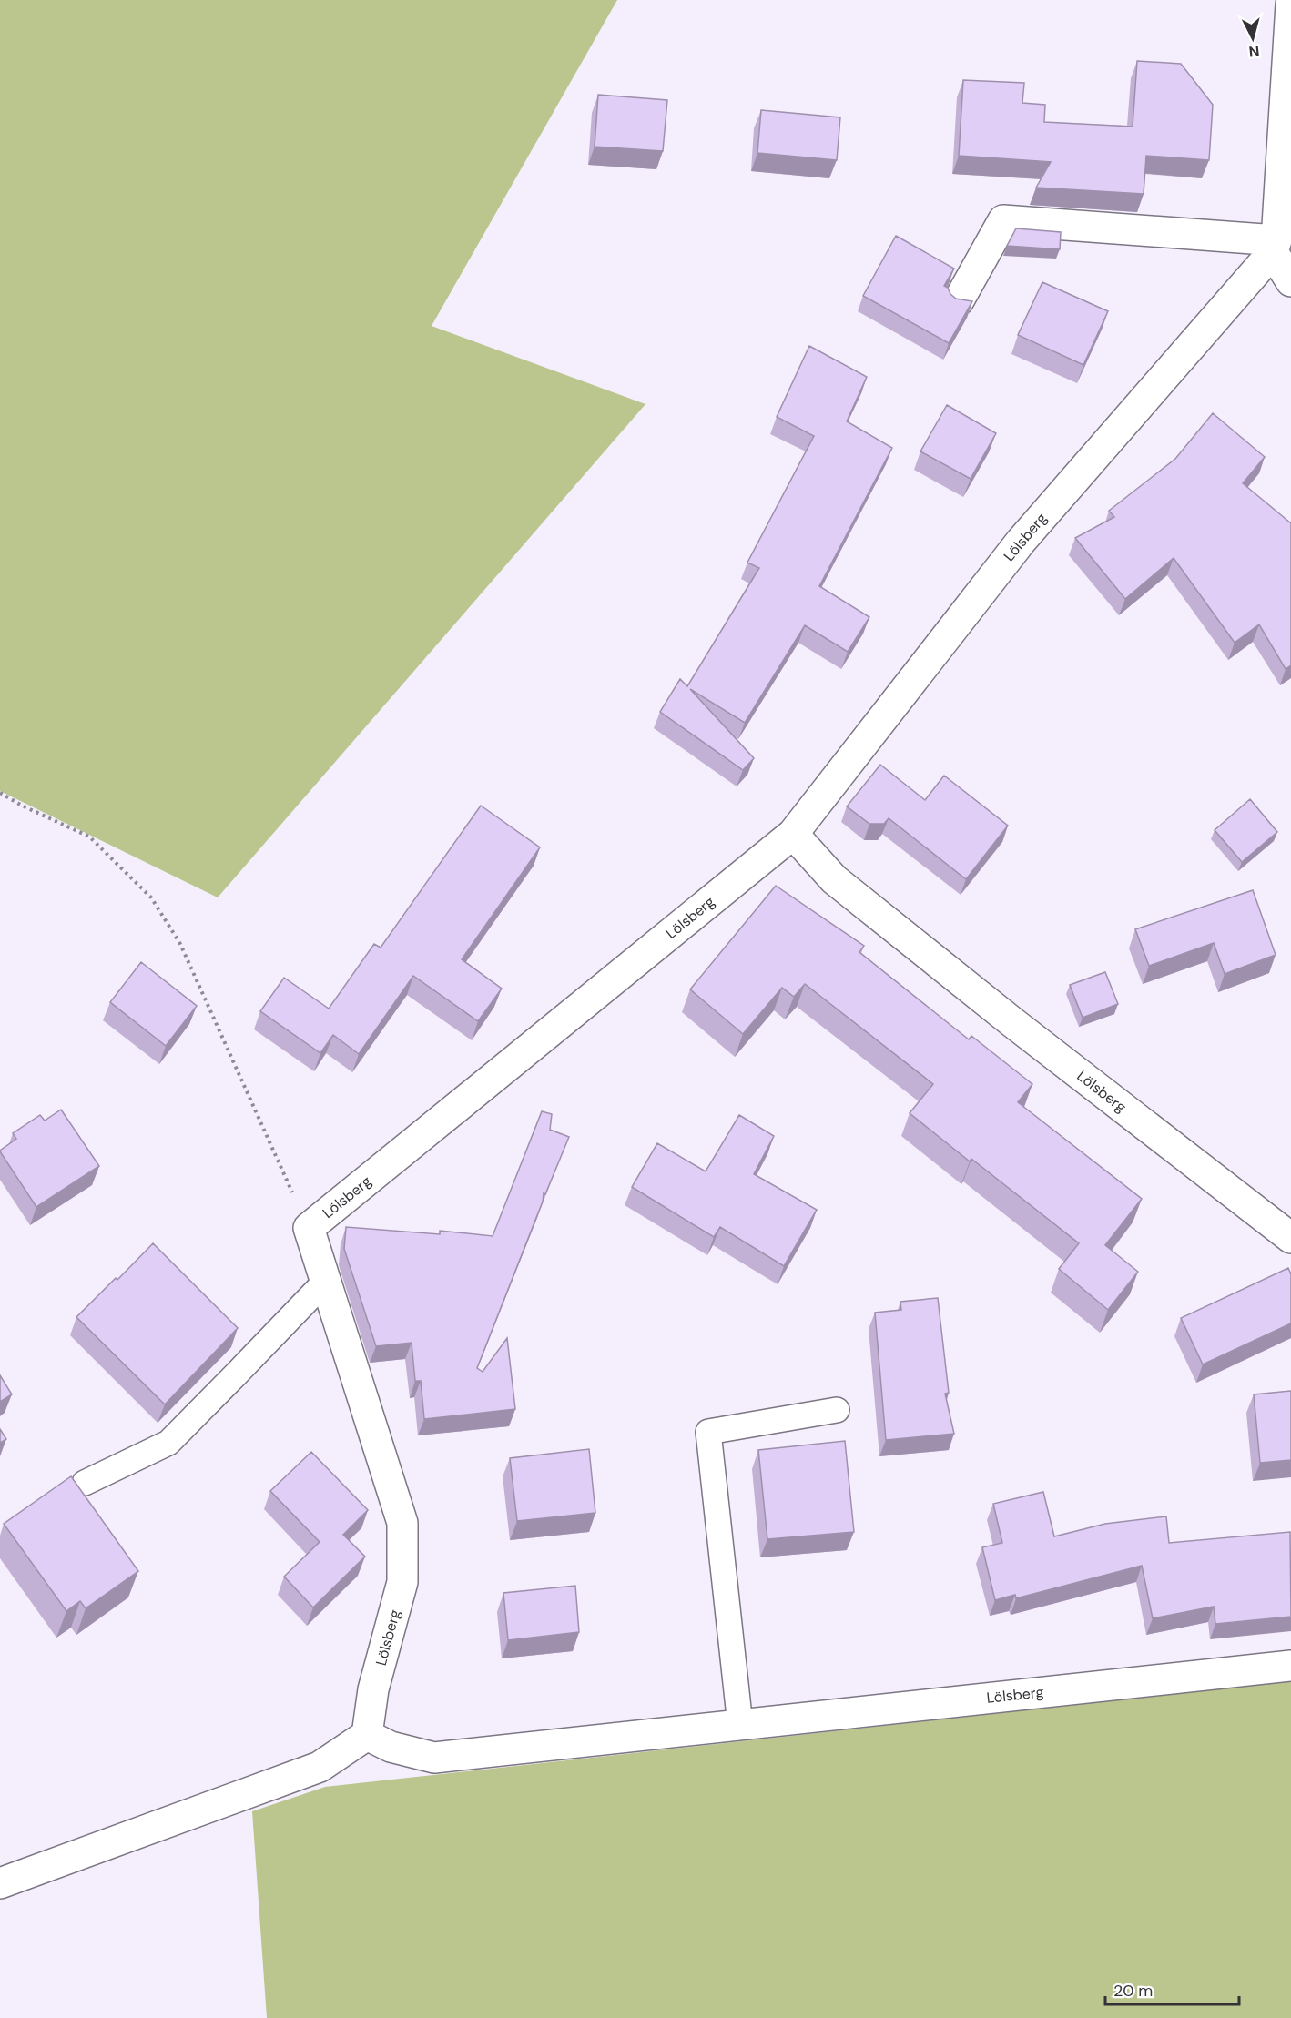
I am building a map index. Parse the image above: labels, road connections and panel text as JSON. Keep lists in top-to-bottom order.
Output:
{
  "streets": {
    "street": ["Lölsberg"]
  },
  "scale_bar": "20 m",
  "north": "bottom"
}
